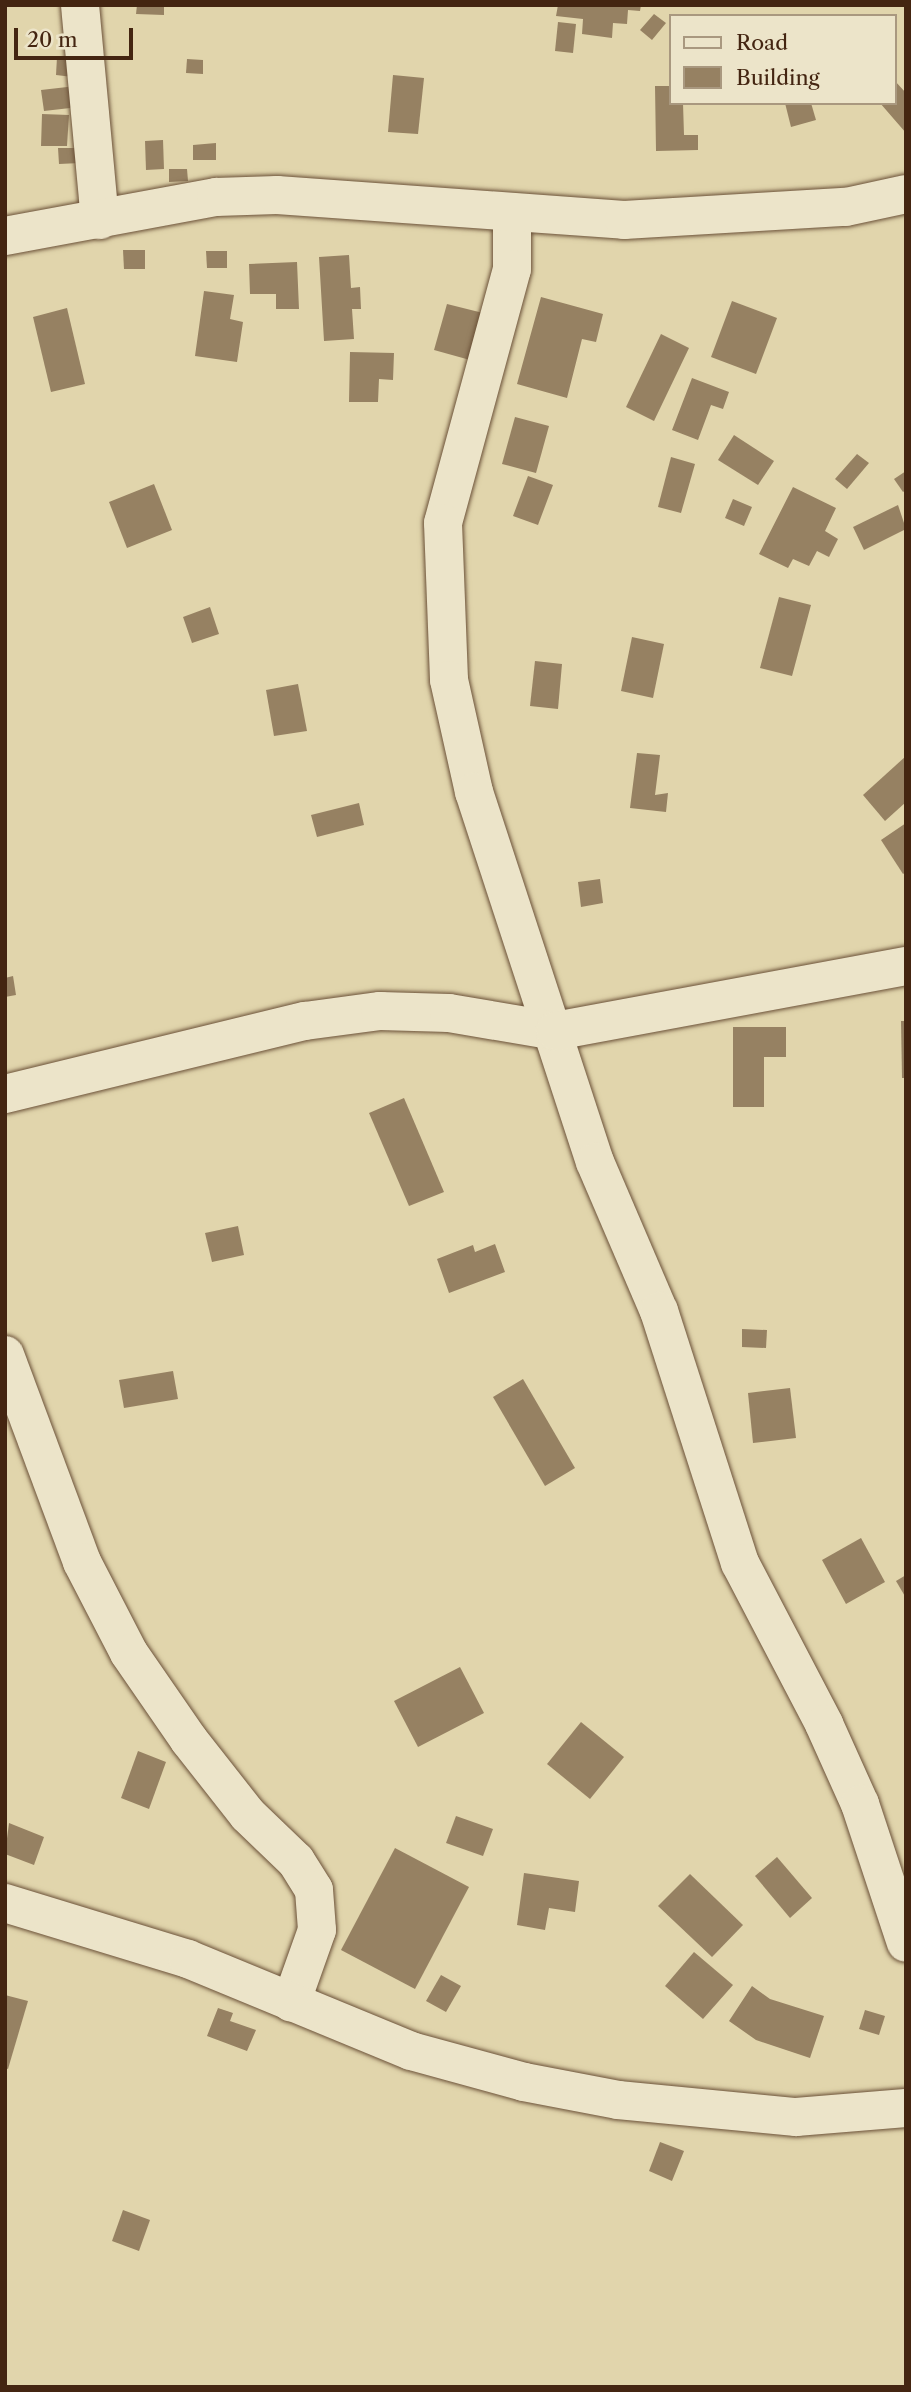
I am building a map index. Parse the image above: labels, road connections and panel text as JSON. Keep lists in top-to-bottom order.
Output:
{
  "legend": ["Road", "Building"],
  "scale_bar": "20 m"
}
